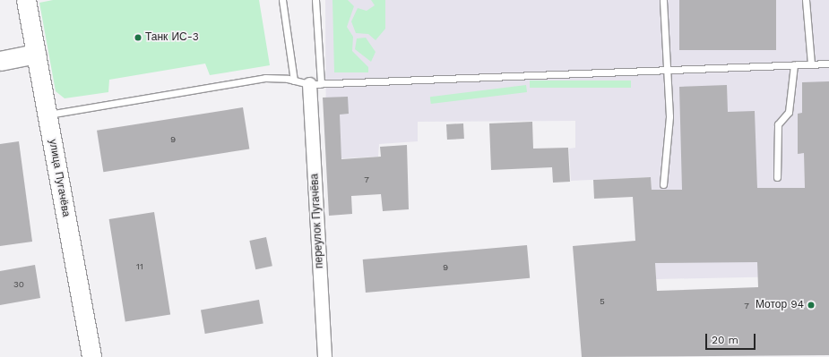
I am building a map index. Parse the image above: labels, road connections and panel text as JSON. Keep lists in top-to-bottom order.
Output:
{
  "streets": {
    "main road": ["улица Пугачёва"],
    "street": ["переулок Пугачёва"]
  },
  "places": ["Танк ИС-3", "Мотор 94"],
  "house_numbers": [
    "9",
    "7",
    "11",
    "9",
    "30",
    "5",
    "7"
  ],
  "scale_bar": "20 m"
}
